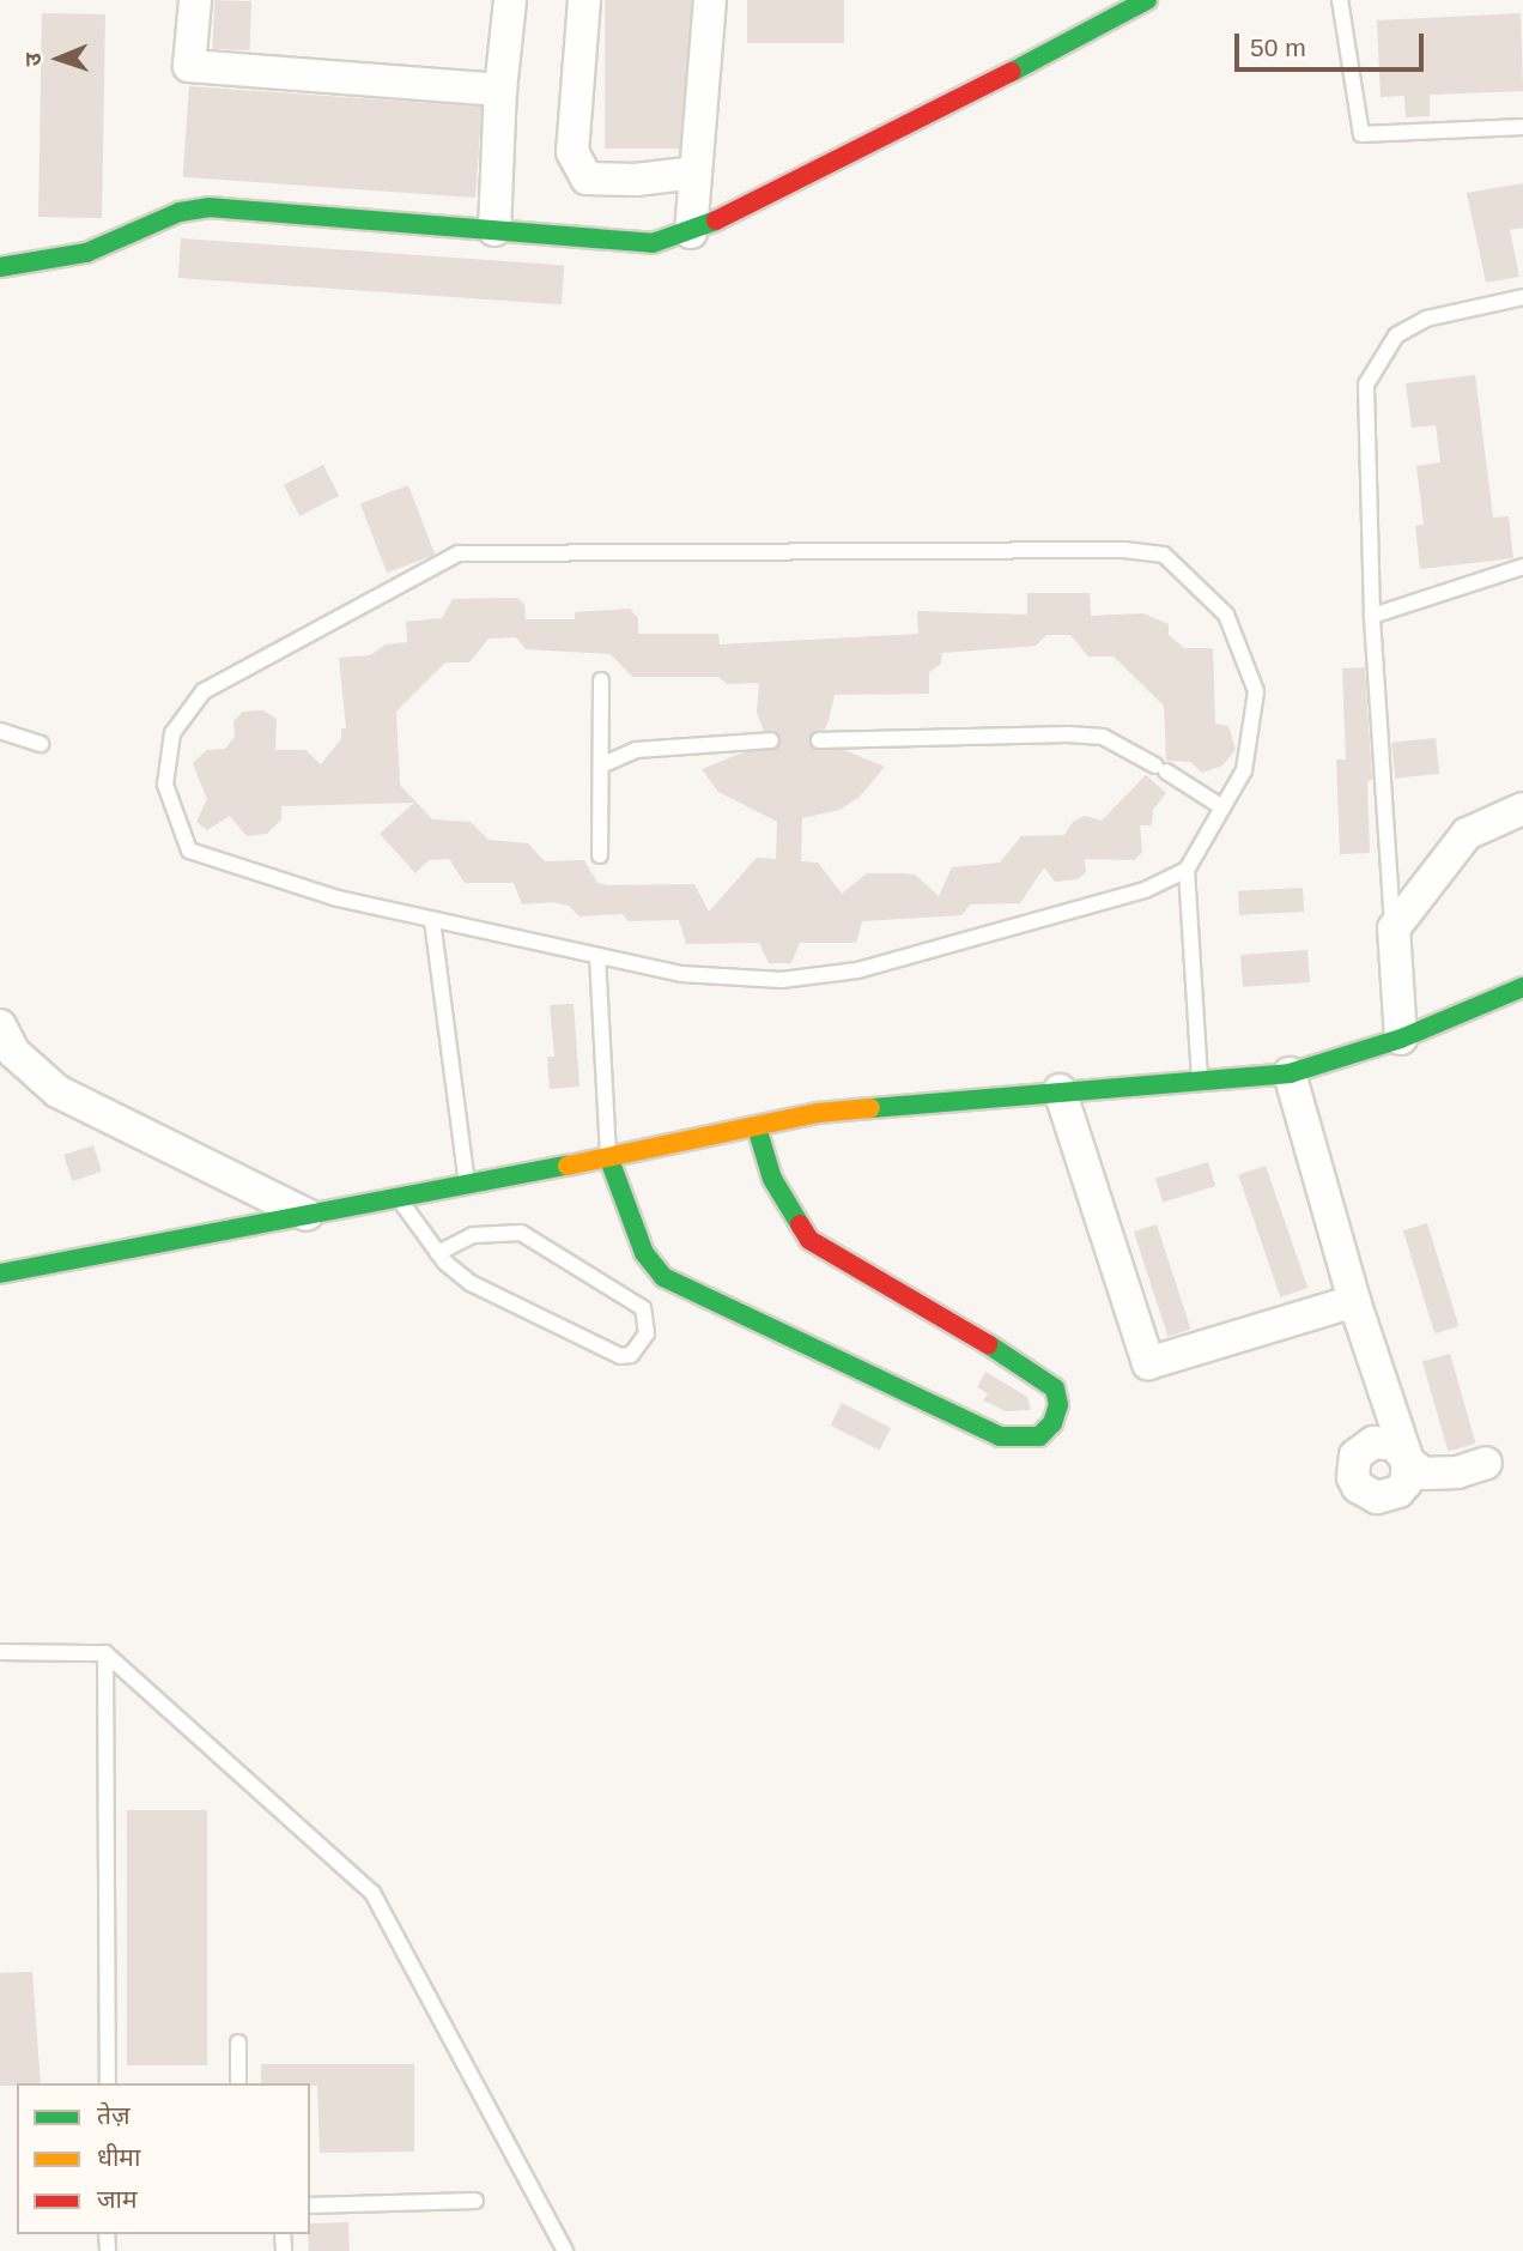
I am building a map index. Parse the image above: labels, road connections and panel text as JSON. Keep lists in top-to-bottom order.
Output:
{
  "legend": ["तेज़", "धीमा", "जाम"],
  "scale_bar": "50 m",
  "north": "left"
}
